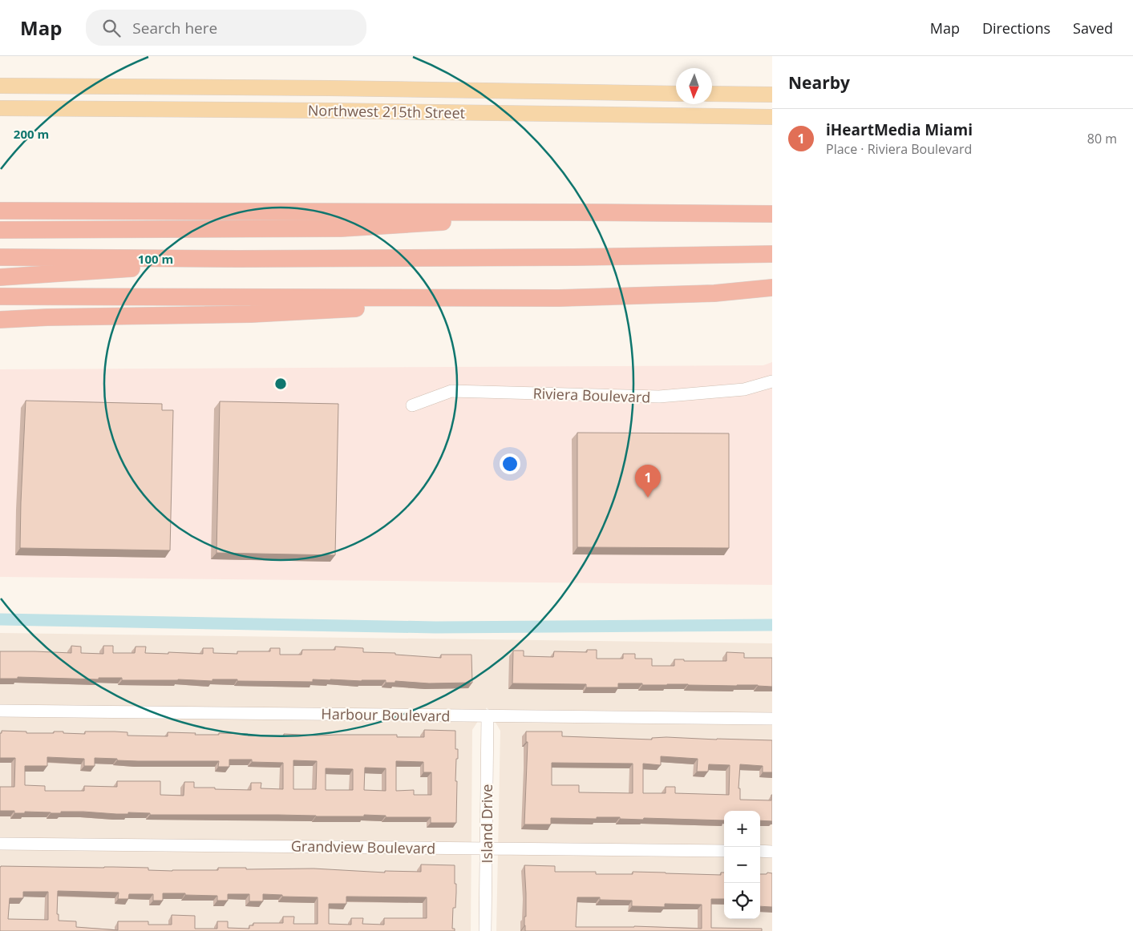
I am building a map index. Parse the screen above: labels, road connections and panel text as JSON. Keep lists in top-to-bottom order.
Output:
{
  "streets": {
    "main road": ["Northwest 215th Street"],
    "street": [
      "Riviera Boulevard",
      "Harbour Boulevard",
      "Island Drive",
      "Grandview Boulevard"
    ]
  },
  "crossings": [
    ["Harbour Boulevard", "Island Drive"],
    ["Island Drive", "Grandview Boulevard"]
  ],
  "north": "bottom",
  "page": {
    "header": "Map",
    "search": "Search here",
    "nav": ["Map", "Directions", "Saved"],
    "heading": "Nearby",
    "list": [
      {
        "mark": "1",
        "name": "iHeartMedia Miami",
        "note": "Place · Riviera Boulevard",
        "value": "80 m"
      }
    ],
    "pins": "1",
    "map_buttons": ["+", "−"]
  },
  "rings": ["200 m", "100 m"]
}
